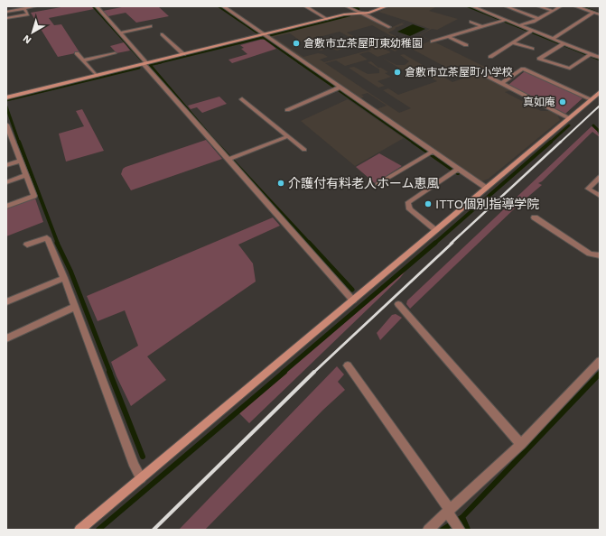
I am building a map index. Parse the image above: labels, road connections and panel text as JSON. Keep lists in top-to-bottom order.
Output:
{
  "places": [
    "倉敷市立茶屋町東幼稚園",
    "倉敷市立茶屋町小学校",
    "真如庵",
    "介護付有料老人ホーム恵風",
    "ITTO個別指導学院"
  ],
  "north": "bottom left"
}
